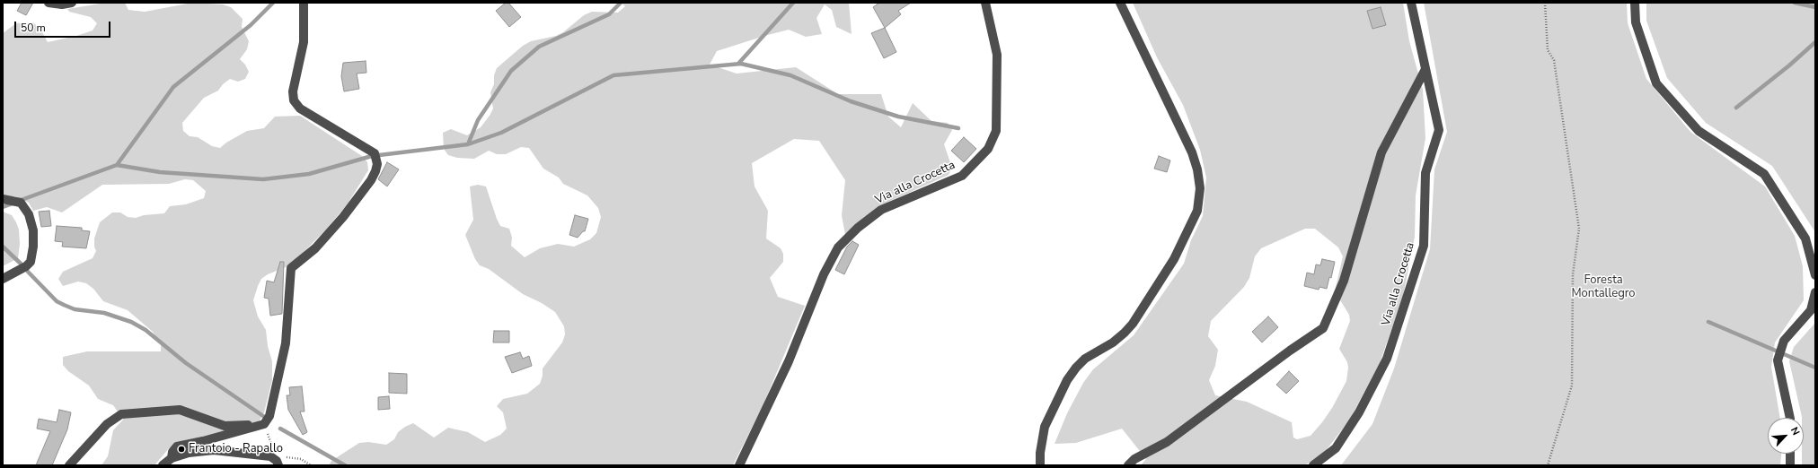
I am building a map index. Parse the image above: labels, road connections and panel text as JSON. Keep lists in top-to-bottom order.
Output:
{
  "streets": {
    "street": ["Via alla Crocetta"]
  },
  "parks": ["Foresta Montallegro"],
  "places": ["Frantoio - Rapallo"],
  "scale_bar": "50 m",
  "north": "top right"
}
